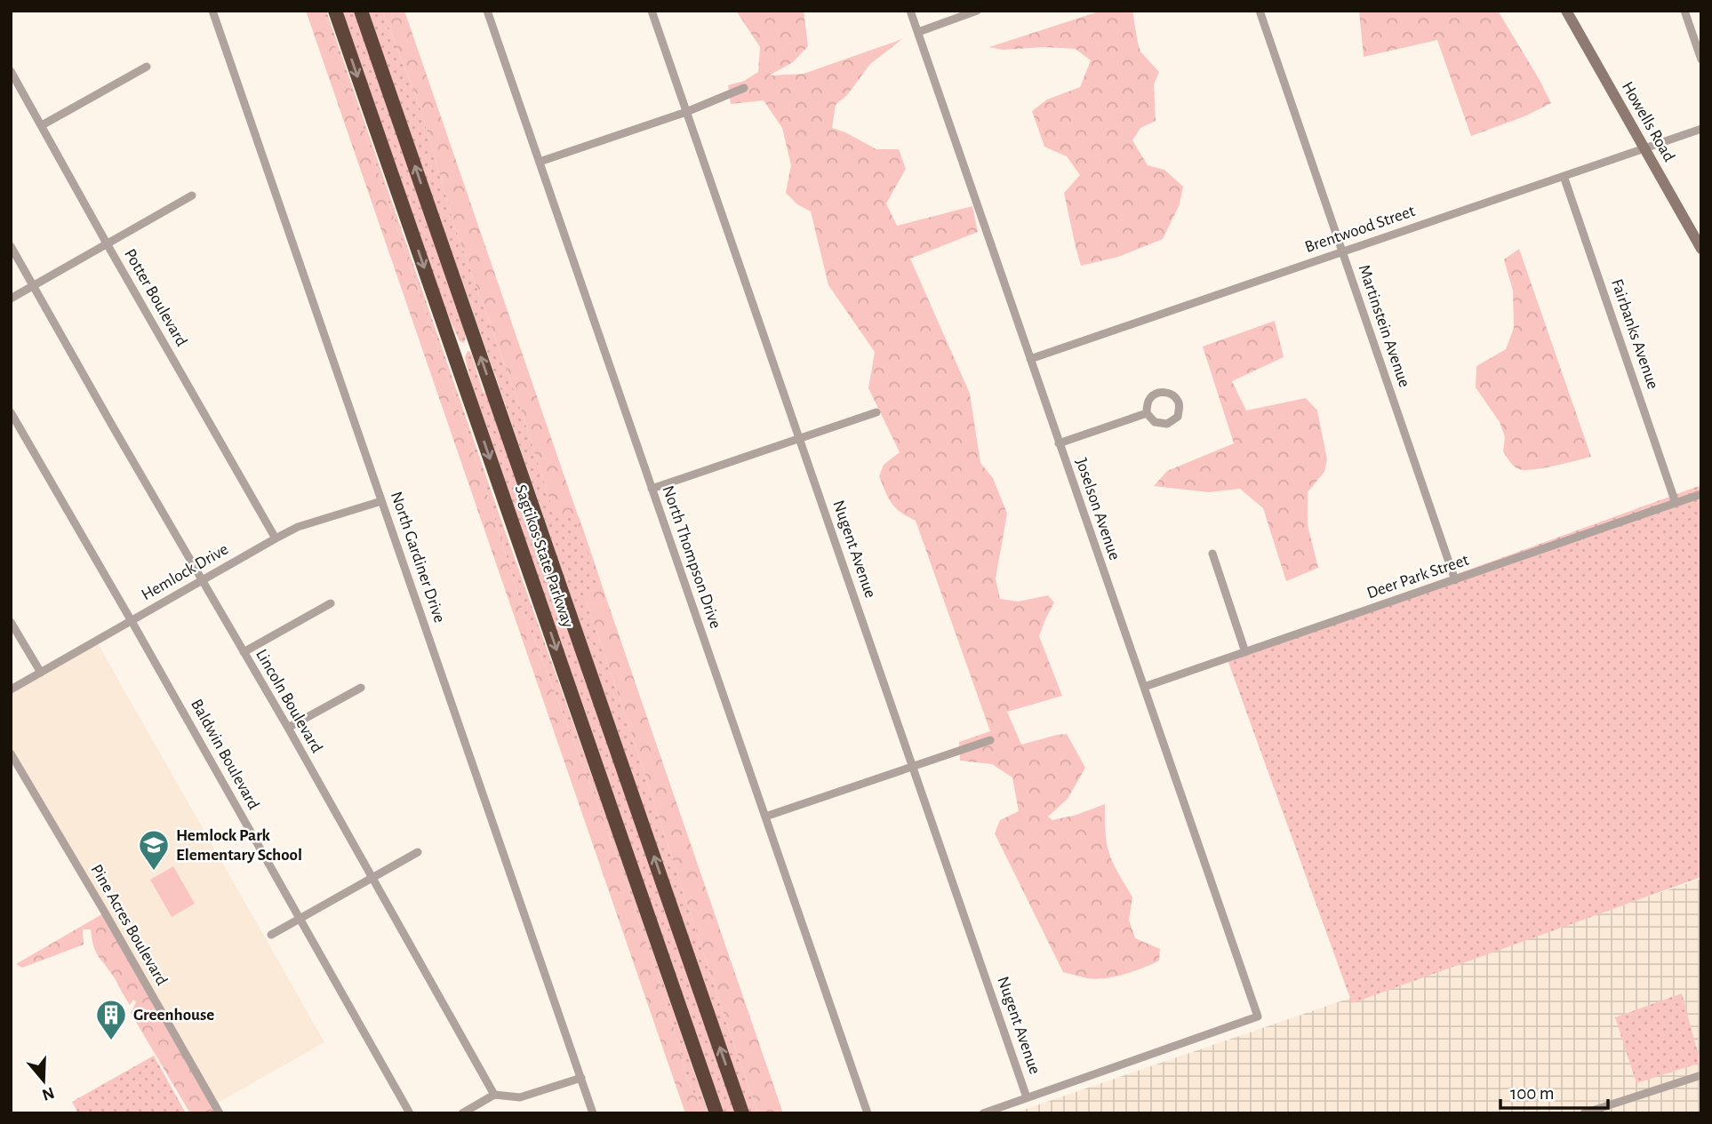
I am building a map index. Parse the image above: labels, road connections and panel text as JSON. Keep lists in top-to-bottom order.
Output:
{
  "streets": {
    "highway": ["Sagtikos State Parkway"],
    "street": [
      "Howells Road",
      "Brentwood Street",
      "Potter Boulevard",
      "Martinstein Avenue",
      "Fairbanks Avenue",
      "Joselson Avenue",
      "Nugent Avenue",
      "North Gardiner Drive",
      "North Thompson Drive",
      "Hemlock Drive",
      "Deer Park Street",
      "Lincoln Boulevard",
      "Baldwin Boulevard",
      "Pine Acres Boulevard"
    ]
  },
  "crossings": [
    ["Howells Road", "Brentwood Street"],
    ["Brentwood Street", "Martinstein Avenue"],
    ["Brentwood Street", "Fairbanks Avenue"],
    ["Brentwood Street", "Joselson Avenue"],
    ["Potter Boulevard", "Hemlock Drive"],
    ["Martinstein Avenue", "Deer Park Street"],
    ["Fairbanks Avenue", "Deer Park Street"],
    ["Joselson Avenue", "Nugent Avenue"],
    ["Joselson Avenue", "Deer Park Street"],
    ["North Gardiner Drive", "Hemlock Drive"],
    ["Hemlock Drive", "Lincoln Boulevard"],
    ["Hemlock Drive", "Baldwin Boulevard"]
  ],
  "places": {
    "school or university": ["Hemlock Park Elementary School"],
    "building": ["Greenhouse"]
  },
  "scale_bar": "100 m",
  "north": "bottom"
}
